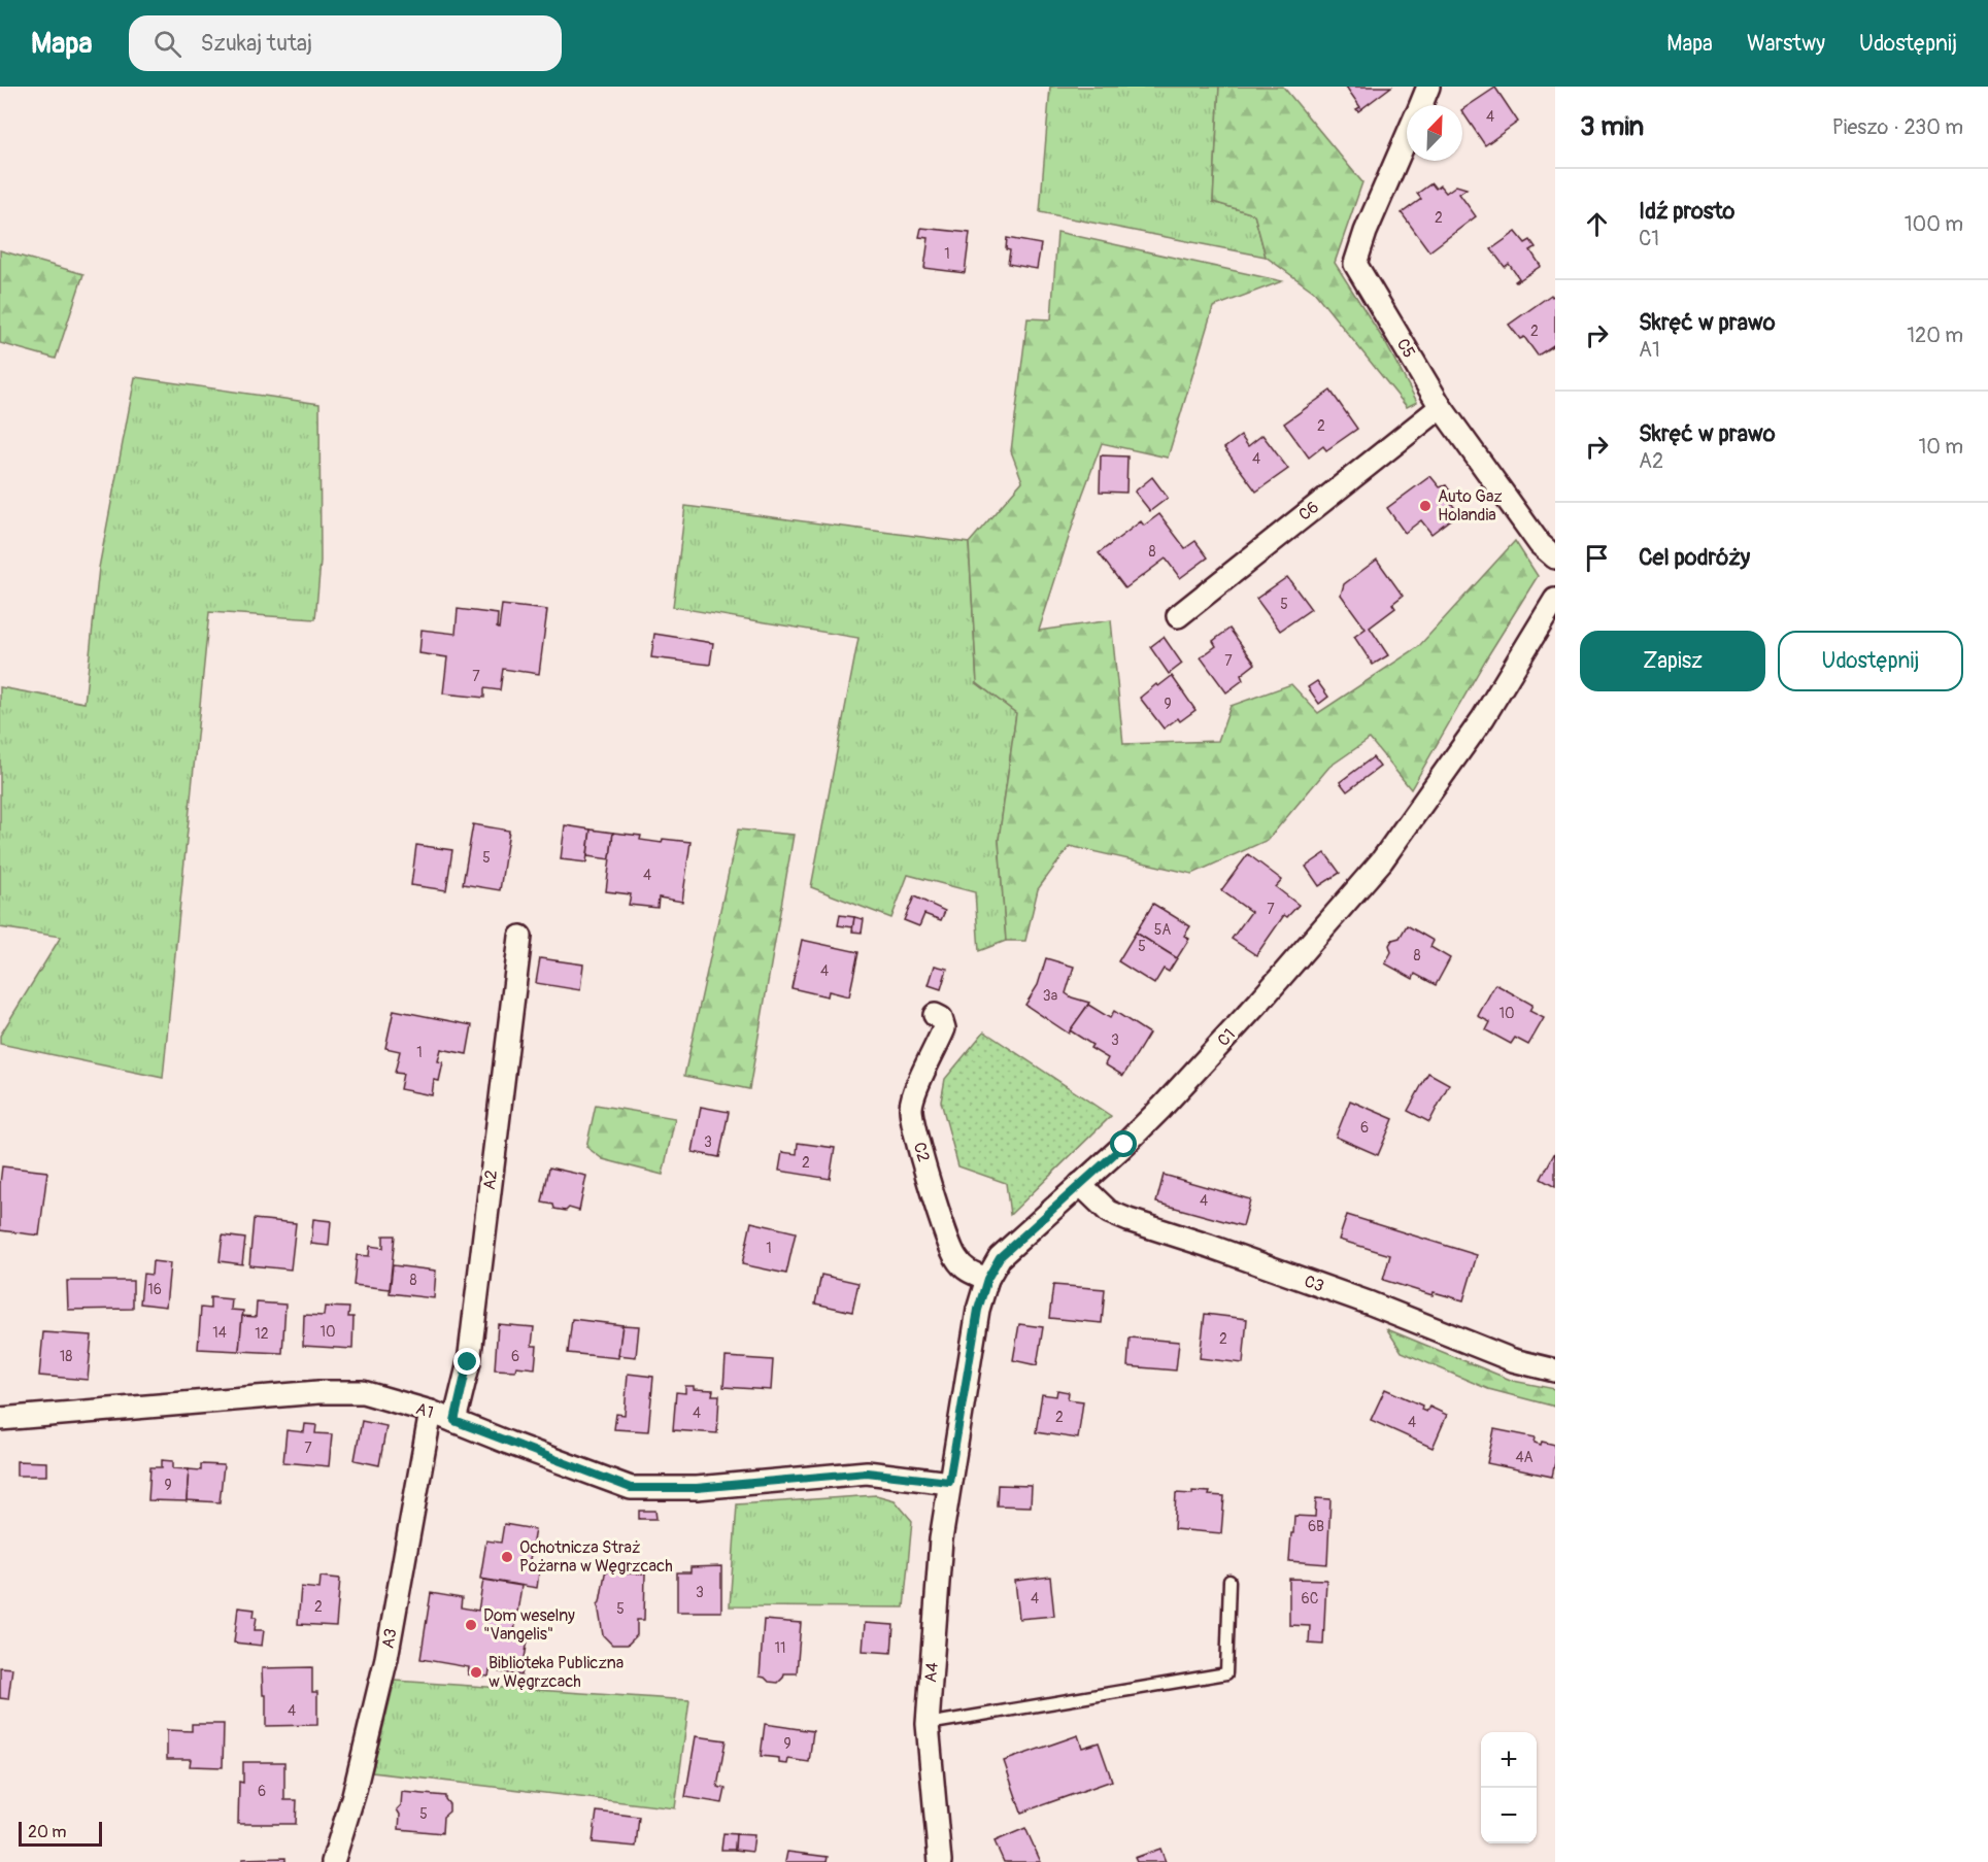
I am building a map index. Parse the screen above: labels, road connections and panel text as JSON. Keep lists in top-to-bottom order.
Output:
{
  "streets": {
    "street": [
      "C5",
      "C6",
      "C1",
      "C2",
      "A2",
      "C3",
      "A1",
      "A3",
      "A4"
    ]
  },
  "crossings": [
    ["C5", "C6"],
    ["C1", "C2"],
    ["C1", "C3"],
    ["C1", "A1"],
    ["C1", "A4"],
    ["A2", "A1"],
    ["A1", "A3"],
    ["A1", "A4"]
  ],
  "places": [
    "Auto Gaz Holandia",
    "Ochotnicza Straż Pożarna w Węgrzcach",
    "Dom weselny \"Vangelis\"",
    "Biblioteka Publiczna w Węgrzcach"
  ],
  "house_numbers": [
    "4",
    "2",
    "1",
    "2",
    "2",
    "4",
    "8",
    "5",
    "7",
    "7",
    "9",
    "5",
    "4",
    "7",
    "5A",
    "5",
    "8",
    "4",
    "3a",
    "10",
    "3",
    "1",
    "6",
    "3",
    "2",
    "4",
    "1",
    "8",
    "16",
    "10",
    "14",
    "12",
    "2",
    "18",
    "6",
    "4",
    "2",
    "4",
    "7",
    "4A",
    "9",
    "6B",
    "3",
    "4",
    "6C",
    "2",
    "5",
    "11",
    "4",
    "9",
    "6",
    "5"
  ],
  "scale_bar": "20 m",
  "north": "top right",
  "page": {
    "header": "Mapa",
    "search": "Szukaj tutaj",
    "nav": ["Mapa", "Warstwy", "Udostępnij"],
    "heading": ["3 min", "Pieszo · 230 m"],
    "list": [
      ["Idź prosto", "C1", "100 m"],
      ["Skręć w prawo", "A1", "120 m"],
      ["Skręć w prawo", "A2", "10 m"],
      "Cel podróży"
    ],
    "buttons": ["Zapisz", "Udostępnij"],
    "map_buttons": ["+", "−"],
    "scale": "20 m"
  }
}
